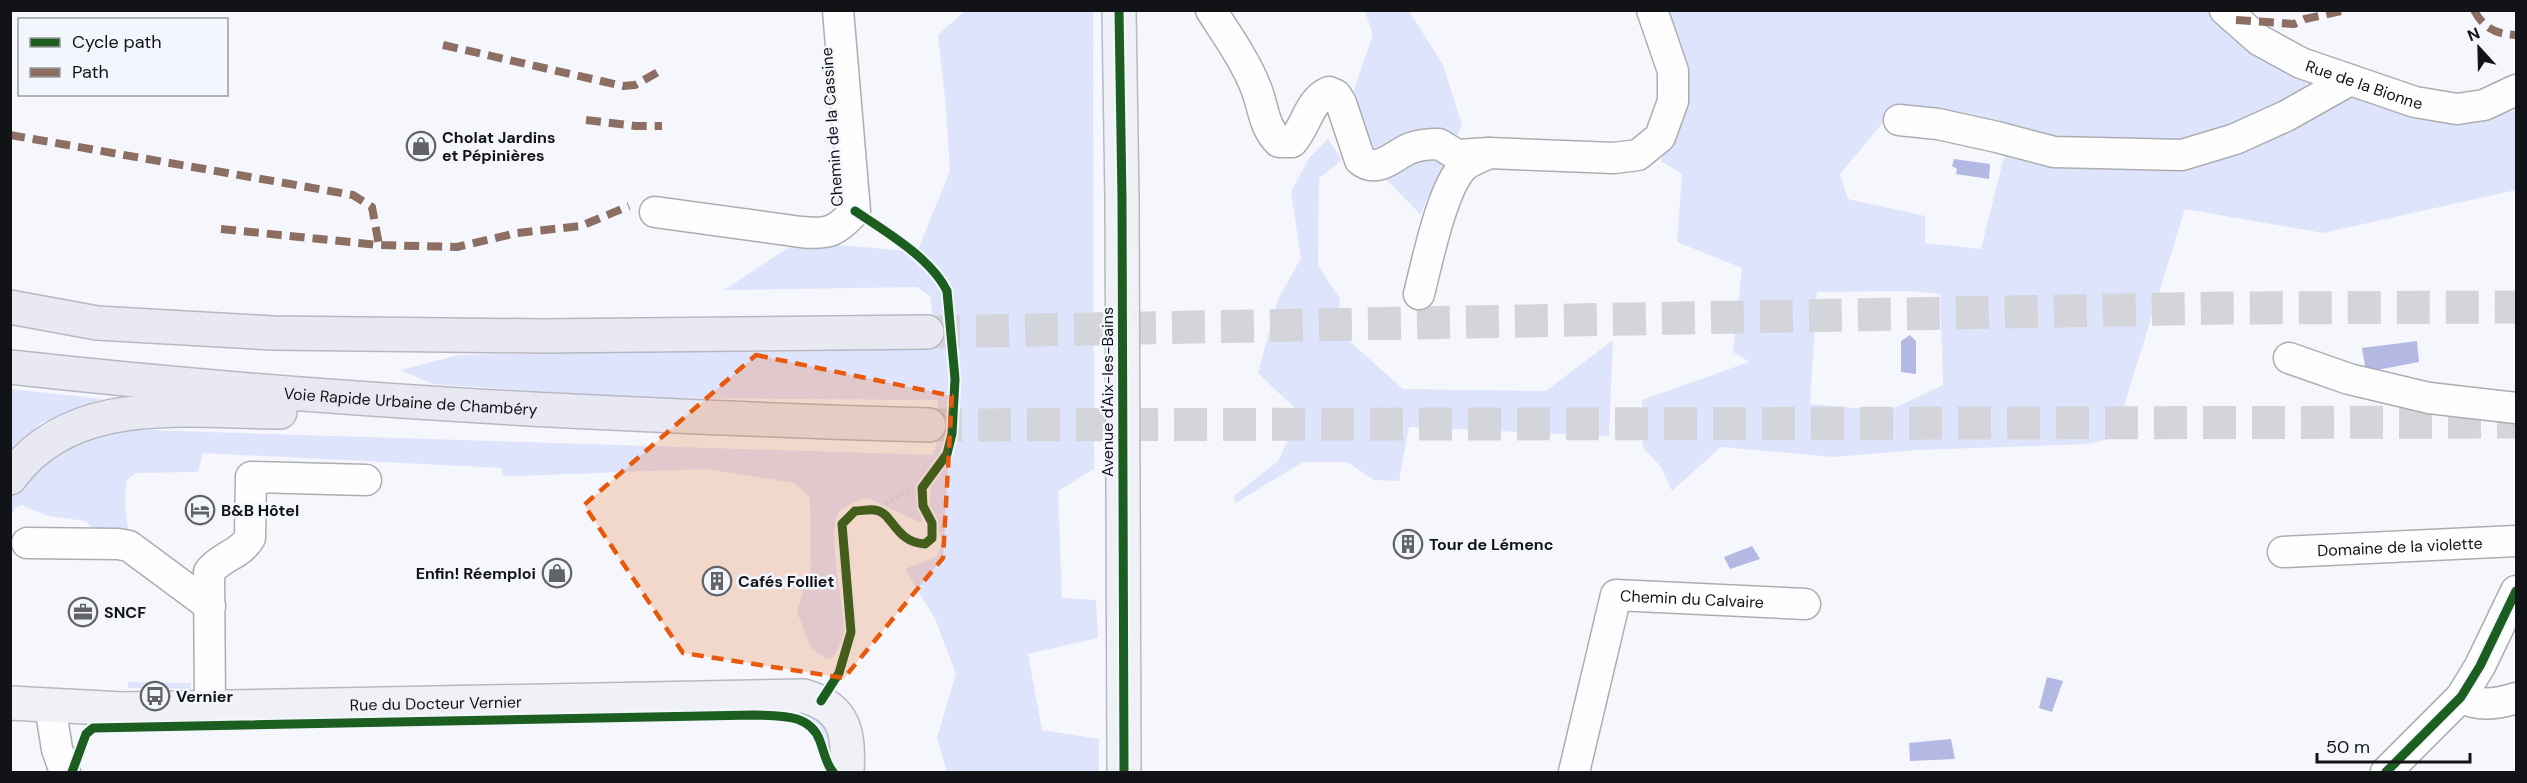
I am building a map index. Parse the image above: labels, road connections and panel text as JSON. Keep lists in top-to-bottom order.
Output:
{
  "streets": {
    "highway": ["Voie Rapide Urbaine de Chambéry"],
    "main road": ["Avenue d'Aix-les-Bains", "Rue du Docteur Vernier"],
    "street": [
      "Rue de la Bionne",
      "Chemin de la Cassine",
      "Domaine de la violette",
      "Chemin du Calvaire"
    ]
  },
  "places": {
    "shop": ["Cholat Jardins et Pépinières", "Enfin! Réemploi"],
    "hotel": ["B&B Hôtel"],
    "building": ["Tour de Lémenc", "Cafés Folliet"],
    "office": ["SNCF"],
    "bus stop": ["Vernier"]
  },
  "legend": ["Cycle path", "Path"],
  "scale_bar": "50 m",
  "north": "top"
}
